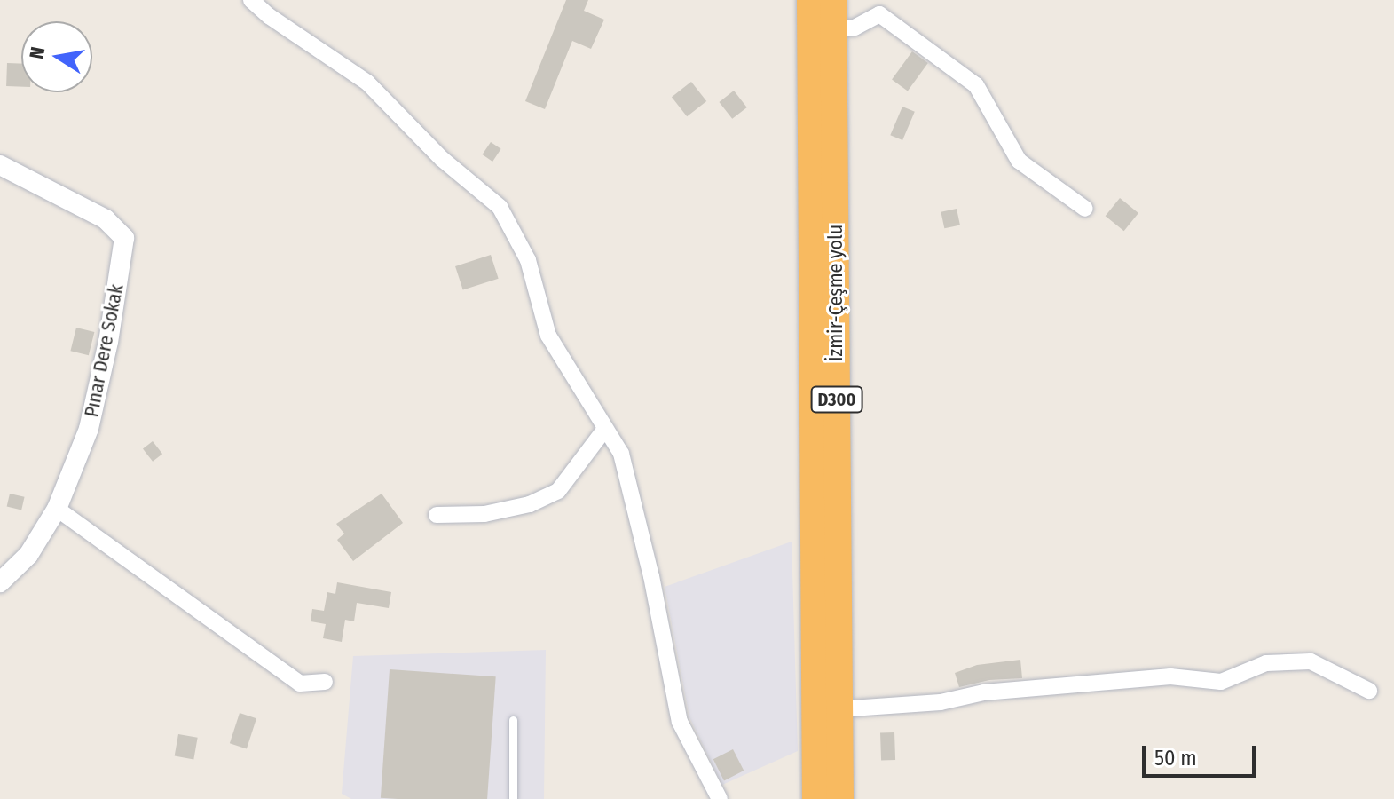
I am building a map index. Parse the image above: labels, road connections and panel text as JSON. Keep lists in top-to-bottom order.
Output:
{
  "streets": {
    "highway": ["İzmir-Çeşme yolu", "D300"],
    "street": ["Pınar Dere Sokak"]
  },
  "scale_bar": "50 m",
  "north": "left"
}
